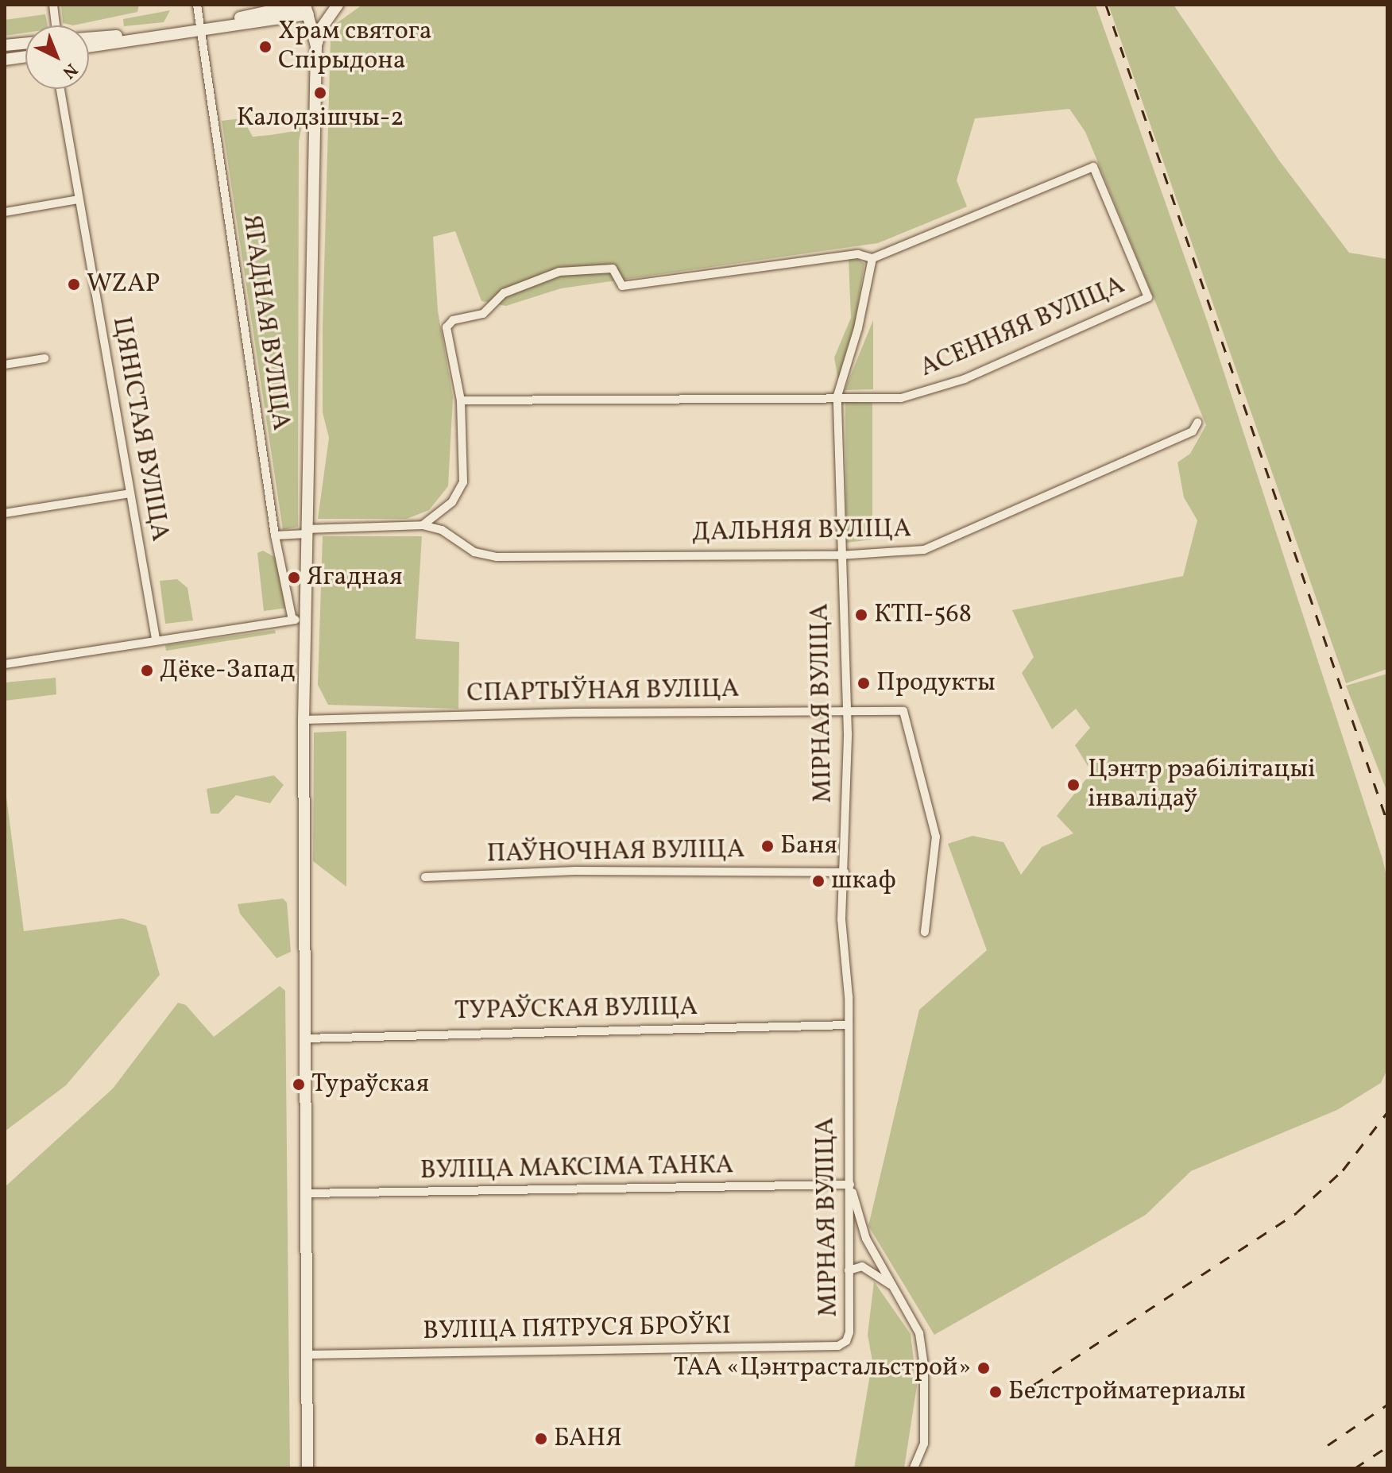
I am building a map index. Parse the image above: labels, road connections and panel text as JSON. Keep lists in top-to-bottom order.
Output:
{
  "streets": {
    "street": [
      "ЯГАДНАЯ ВУЛІЦА",
      "АСЕННЯЯ ВУЛІЦА",
      "ЦЯНІСТАЯ ВУЛІЦА",
      "ДАЛЬНЯЯ ВУЛІЦА",
      "СПАРТЫЎНАЯ ВУЛІЦА",
      "МІРНАЯ ВУЛІЦА",
      "ПАЎНОЧНАЯ ВУЛІЦА",
      "ТУРАЎСКАЯ ВУЛІЦА",
      "ВУЛІЦА МАКСІМА ТАНКА",
      "ВУЛІЦА ПЯТРУСЯ БРОЎКІ"
    ]
  },
  "crossings": [
    ["АСЕННЯЯ ВУЛІЦА", "МІРНАЯ ВУЛІЦА"],
    ["ДАЛЬНЯЯ ВУЛІЦА", "МІРНАЯ ВУЛІЦА"],
    ["СПАРТЫЎНАЯ ВУЛІЦА", "МІРНАЯ ВУЛІЦА"],
    ["МІРНАЯ ВУЛІЦА", "ПАЎНОЧНАЯ ВУЛІЦА"],
    ["МІРНАЯ ВУЛІЦА", "ТУРАЎСКАЯ ВУЛІЦА"],
    ["МІРНАЯ ВУЛІЦА", "ВУЛІЦА МАКСІМА ТАНКА"],
    ["МІРНАЯ ВУЛІЦА", "ВУЛІЦА ПЯТРУСЯ БРОЎКІ"]
  ],
  "places": [
    "Храм святога Спірыдона",
    "Калодзішчы-2",
    "WZAP",
    "Ягадная",
    "КТП-568",
    "Дёке-Запад",
    "Продукты",
    "Цэнтр рэабілітацыі інвалідаў",
    "Баня",
    "шкаф",
    "Тураўская",
    "ТАА «Цэнтрастальстрой»",
    "Белстройматериалы",
    "БАНЯ"
  ],
  "north": "bottom right"
}
